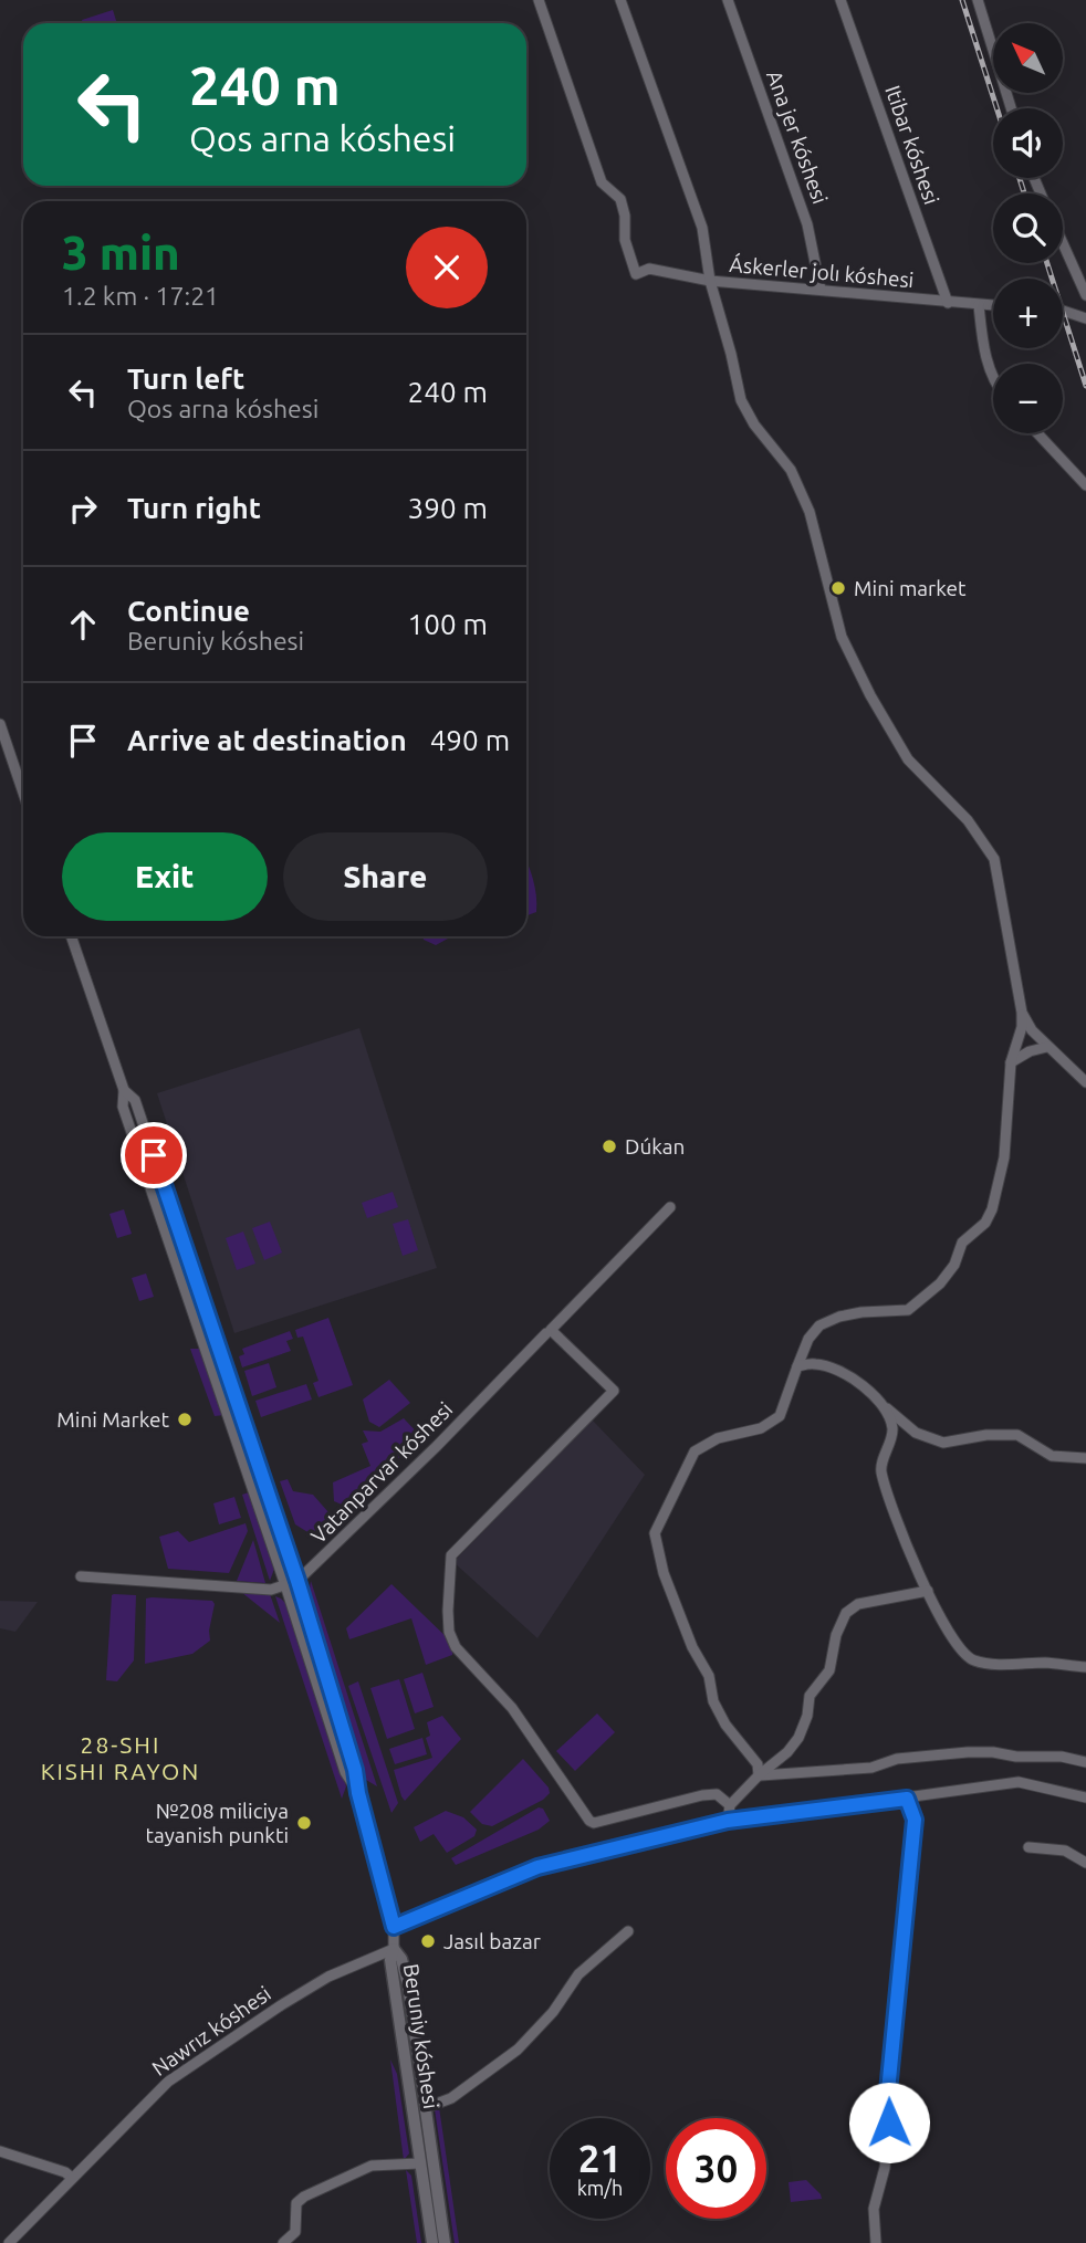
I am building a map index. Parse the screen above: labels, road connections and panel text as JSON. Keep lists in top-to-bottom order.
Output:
{
  "streets": {
    "street": [
      "Ana jer kóshesi",
      "Itibar kóshesi",
      "Áskerler jolı kóshesi",
      "Vatanparvar kóshesi",
      "Nawrız kóshesi",
      "Beruniy kóshesi"
    ]
  },
  "crossings": [
    ["Ana jer kóshesi", "Áskerler jolı kóshesi"],
    ["Itibar kóshesi", "Áskerler jolı kóshesi"],
    ["Nawrız kóshesi", "Beruniy kóshesi"]
  ],
  "districts": ["28-SHI KISHI RAYON"],
  "places": [
    "Mini market",
    "Dúkan",
    "Mini Market",
    "№208 miliciya tayanish punkti",
    "Jasıl bazar"
  ],
  "north": "top left",
  "page": {
    "map_buttons": ["+", "−"],
    "turn": ["240 m", "Qos arna kóshesi"],
    "heading": ["3 min", "1.2 km · 17:21"],
    "list": [
      {
        "name": "Turn left",
        "note": "Qos arna kóshesi",
        "value": "240 m"
      },
      {
        "name": "Turn right",
        "value": "390 m"
      },
      {
        "name": "Continue",
        "note": "Beruniy kóshesi",
        "value": "100 m"
      },
      {
        "name": "Arrive at destination",
        "value": "490 m"
      }
    ],
    "buttons": ["Exit", "Share"],
    "speed": "21 km/h",
    "limit": "30"
  }
}
